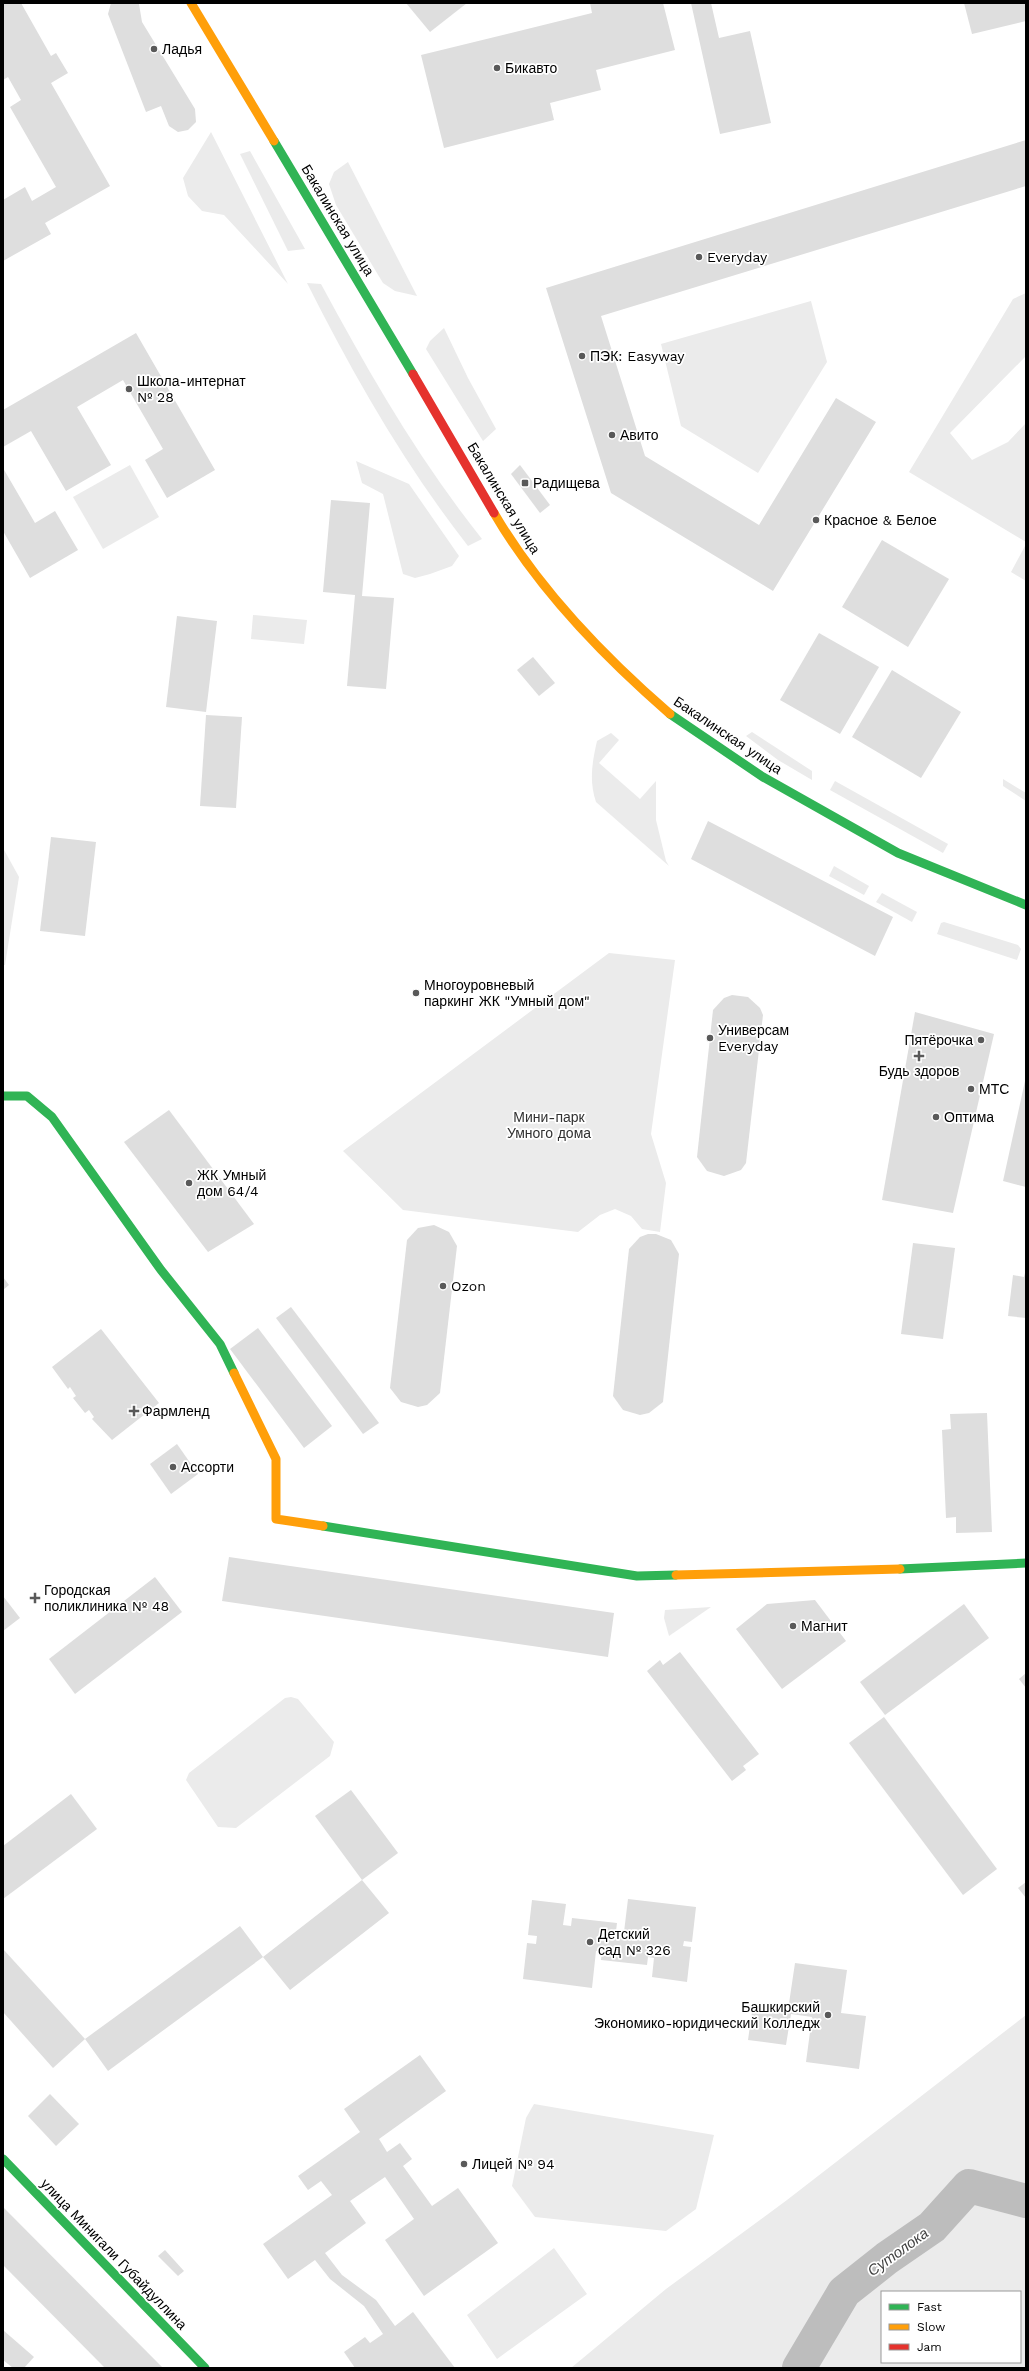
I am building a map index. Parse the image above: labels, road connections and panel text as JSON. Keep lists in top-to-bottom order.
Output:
{
  "streets": {
    "main road": ["Бакалинская улица", "улица Минигали Губайдуллина"]
  },
  "water": ["Сутолока"],
  "parks": ["Мини-парк Умного дома"],
  "places": {
    "other": [
      "Ладья",
      "Бикавто",
      "Everyday",
      "ПЭК: Easyway",
      "Школа-интернат № 28",
      "Авито",
      "Красное & Белое",
      "Многоуровневый паркинг ЖК \"Умный дом\"",
      "Универсам Everyday",
      "Пятёрочка",
      "МТС",
      "Оптима",
      "ЖК Умный дом 64/4",
      "Ozon",
      "Ассорти",
      "Магнит",
      "Детский сад № 326",
      "Башкирский Экономико-юридический Колледж",
      "Лицей № 94"
    ],
    "transit": ["Радищева"],
    "health": ["Будь здоров", "Фармленд", "Городская поликлиника № 48"]
  },
  "legend": ["Fast", "Slow", "Jam"]
}
